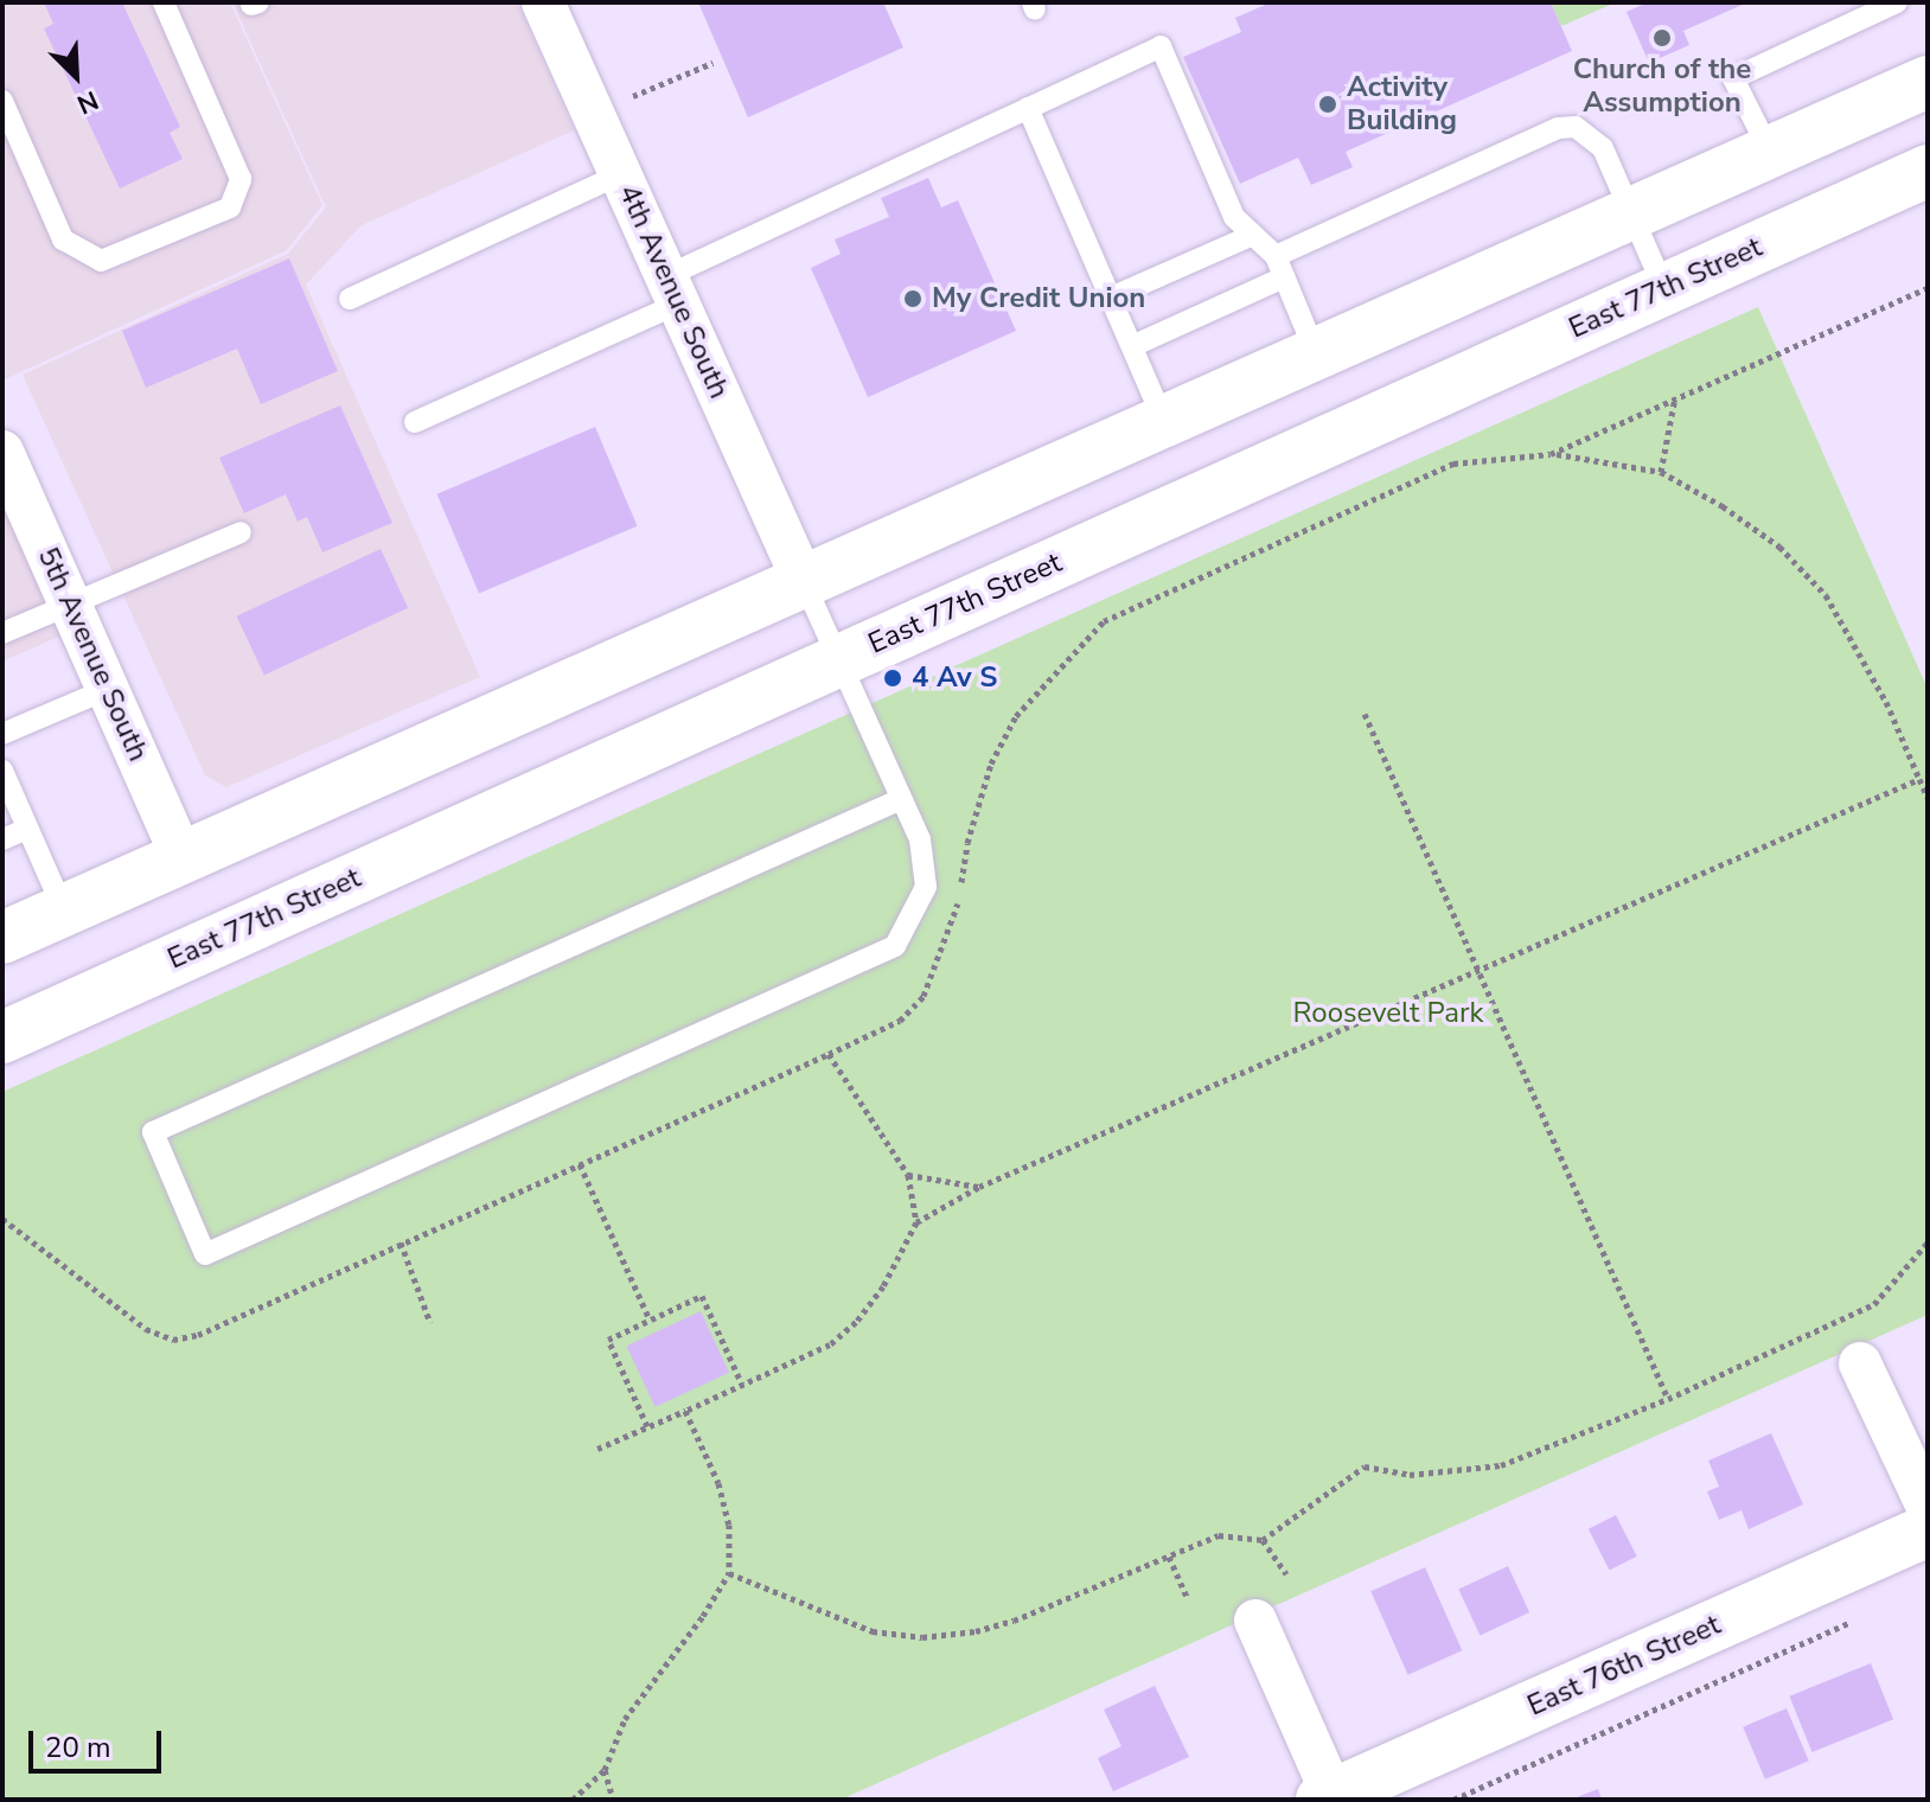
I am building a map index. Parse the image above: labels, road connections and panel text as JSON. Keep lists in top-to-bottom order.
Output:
{
  "streets": {
    "street": [
      "East 77th Street",
      "4th Avenue South",
      "5th Avenue South",
      "East 76th Street"
    ]
  },
  "parks": ["Roosevelt Park"],
  "places": [
    "Church of the Assumption",
    "Activity Building",
    "My Credit Union",
    "4 Av S"
  ],
  "scale_bar": "20 m",
  "north": "bottom right"
}
